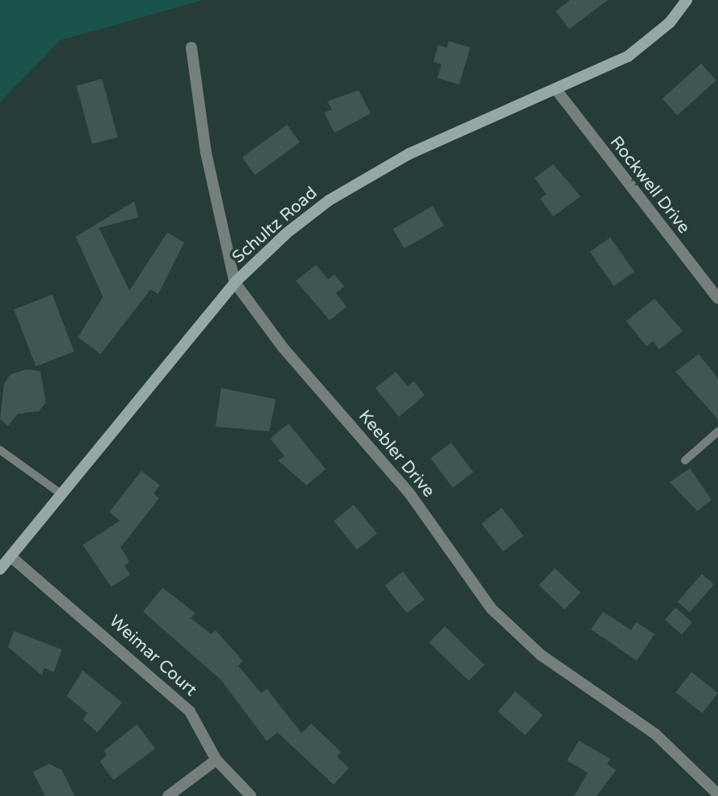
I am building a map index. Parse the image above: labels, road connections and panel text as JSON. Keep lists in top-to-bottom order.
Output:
{
  "streets": {
    "street": [
      "Rockwell Drive",
      "Schultz Road",
      "Keebler Drive",
      "Weimar Court"
    ]
  },
  "crossings": [
    ["Rockwell Drive", "Schultz Road"],
    ["Schultz Road", "Keebler Drive"],
    ["Schultz Road", "Weimar Court"]
  ]
}
